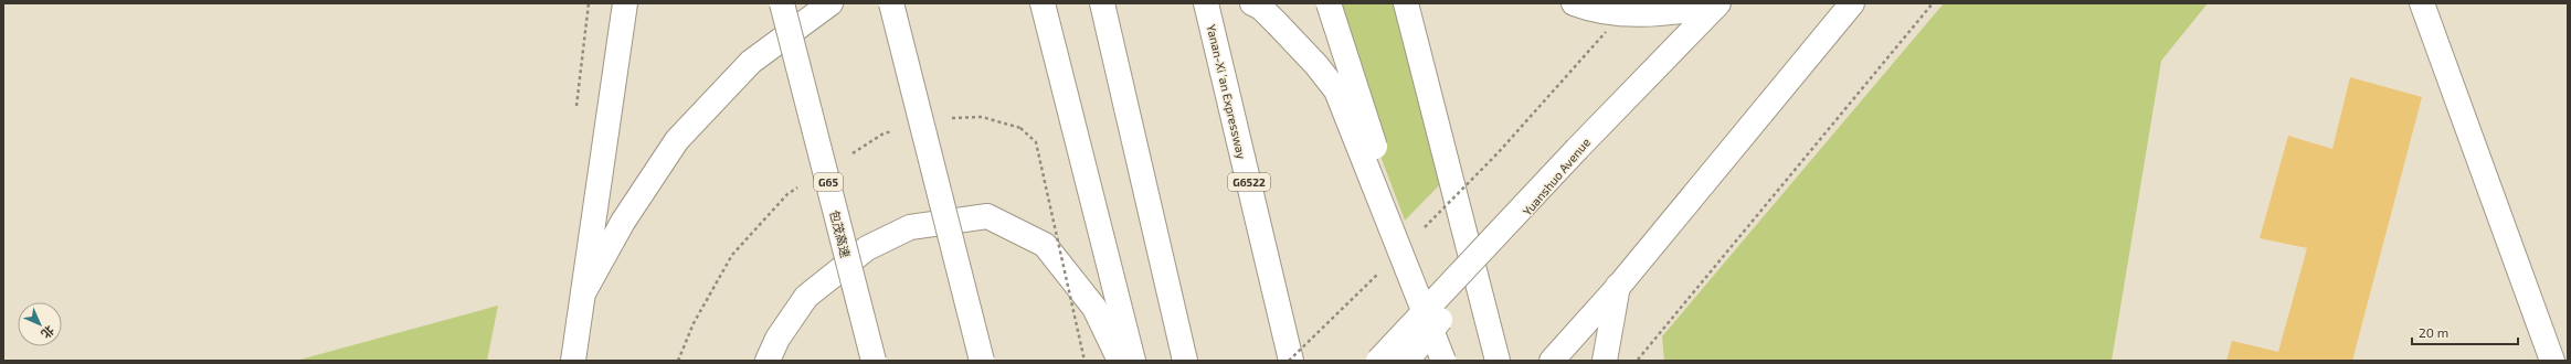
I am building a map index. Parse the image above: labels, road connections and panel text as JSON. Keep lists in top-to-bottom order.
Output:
{
  "streets": {
    "main road": [
      "Yanan-Xi 'an Expressway",
      "Yuanshuo Avenue",
      "G65",
      "G6522",
      "包茂高速"
    ]
  },
  "scale_bar": "20 m",
  "north": "bottom right"
}
